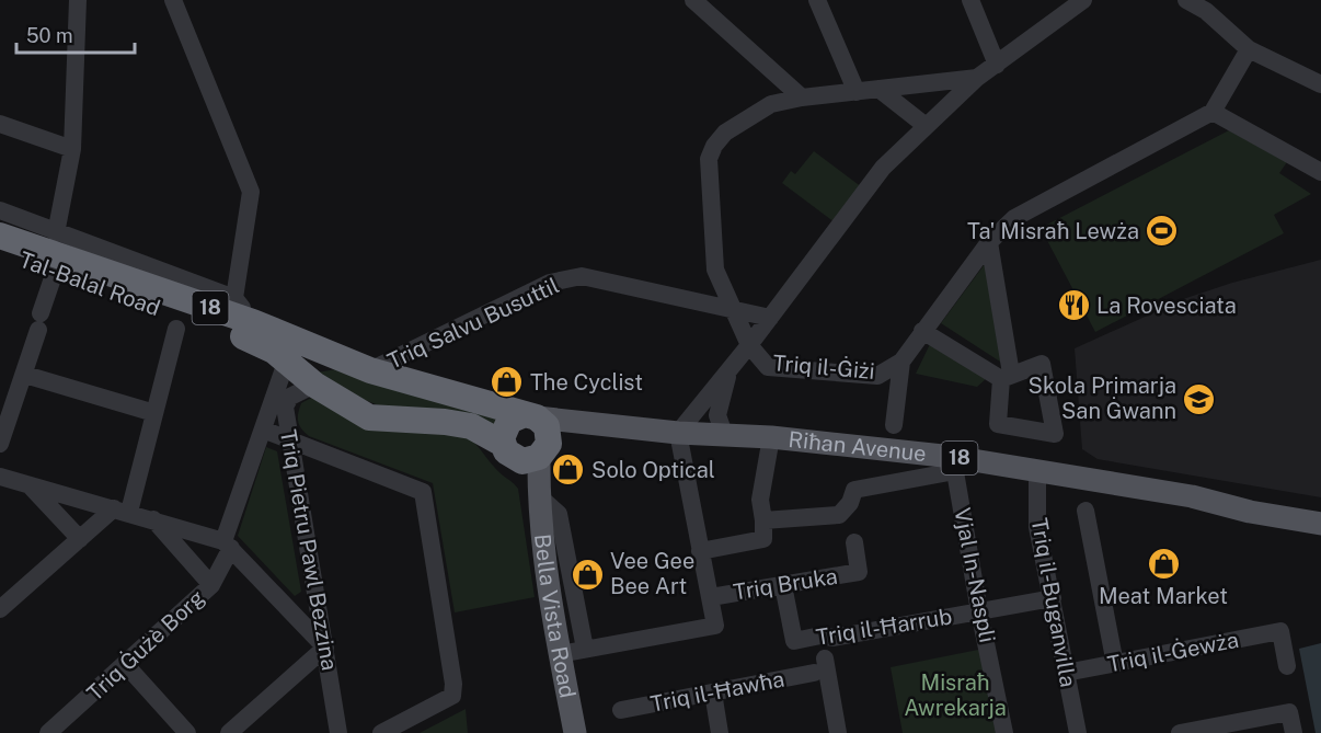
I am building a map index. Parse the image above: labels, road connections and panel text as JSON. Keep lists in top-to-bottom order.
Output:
{
  "streets": {
    "highway": ["Tal-Balal Road", "18"],
    "main road": ["Riħan Avenue", "Bella Vista Road"],
    "street": [
      "Triq Salvu Busuttil",
      "Triq il-Ġiżi",
      "Triq Pietru Pawl Bezzina",
      "Vjal In-Naspli",
      "Triq Bruka",
      "Triq il-Buganvilla",
      "Triq il-Ħarrub",
      "Triq Ġużè Borg",
      "Triq il-Ġewża",
      "Triq il-Ħawħa"
    ]
  },
  "crossings": [
    ["Tal-Balal Road", "18"],
    ["Tal-Balal Road", "Triq Salvu Busuttil"],
    ["Tal-Balal Road", "Triq Pietru Pawl Bezzina"],
    ["Tal-Balal Road", "Bella Vista Road"],
    ["Tal-Balal Road", "Triq Ġużè Borg"],
    ["18", "Riħan Avenue"],
    ["18", "Bella Vista Road"],
    ["Riħan Avenue", "Vjal In-Naspli"],
    ["Riħan Avenue", "Triq il-Buganvilla"],
    ["Vjal In-Naspli", "Triq il-Ħarrub"],
    ["Triq Bruka", "Triq il-Ħarrub"],
    ["Triq il-Buganvilla", "Triq il-Ħarrub"],
    ["Triq il-Buganvilla", "Triq il-Ġewża"]
  ],
  "parks": ["Misraħ Awrekarja"],
  "places": {
    "sports": ["Ta' Misraħ Lewża"],
    "restaurant": ["La Rovesciata"],
    "shop": [
      "The Cyclist",
      "Solo Optical",
      "Meat Market",
      "Vee Gee Bee Art"
    ],
    "school or university": ["Skola Primarja San Ġwann"]
  },
  "scale_bar": "50 m"
}
